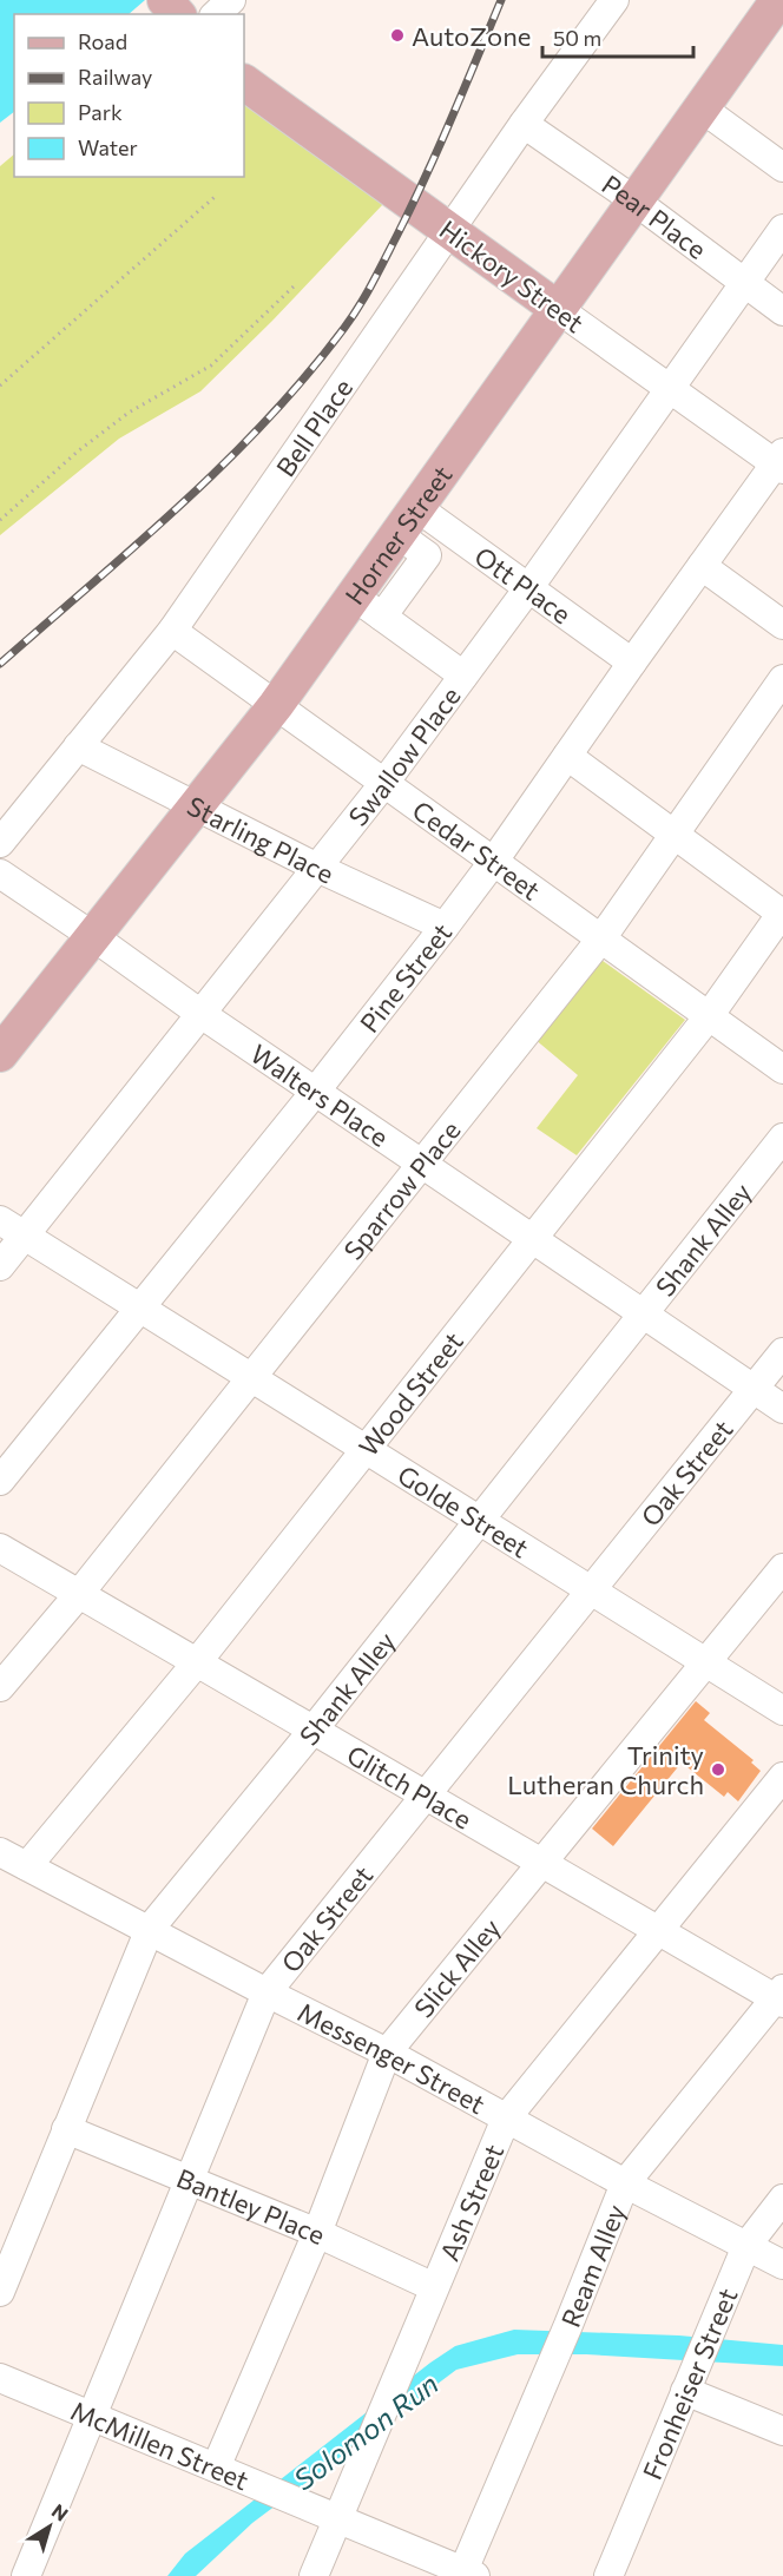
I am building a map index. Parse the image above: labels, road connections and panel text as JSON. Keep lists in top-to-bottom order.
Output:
{
  "streets": {
    "main road": ["Hickory Street", "Horner Street"],
    "street": [
      "Pear Place",
      "Bell Place",
      "Ott Place",
      "Swallow Place",
      "Starling Place",
      "Cedar Street",
      "Pine Street",
      "Walters Place",
      "Sparrow Place",
      "Shank Alley",
      "Wood Street",
      "Oak Street",
      "Golde Street",
      "Glitch Place",
      "Slick Alley",
      "Messenger Street",
      "Ash Street",
      "Bantley Place",
      "Ream Alley",
      "Fronheiser Street",
      "McMillen Street"
    ]
  },
  "crossings": [
    ["Pear Place", "Bell Place"],
    ["Pear Place", "Horner Street"],
    ["Pear Place", "Swallow Place"],
    ["Hickory Street", "Bell Place"],
    ["Hickory Street", "Horner Street"],
    ["Hickory Street", "Swallow Place"],
    ["Hickory Street", "Pine Street"],
    ["Bell Place", "Starling Place"],
    ["Bell Place", "Cedar Street"],
    ["Horner Street", "Ott Place"],
    ["Horner Street", "Starling Place"],
    ["Horner Street", "Cedar Street"],
    ["Horner Street", "Walters Place"],
    ["Ott Place", "Swallow Place"],
    ["Ott Place", "Pine Street"],
    ["Swallow Place", "Starling Place"],
    ["Swallow Place", "Cedar Street"],
    ["Swallow Place", "Walters Place"],
    ["Swallow Place", "Golde Street"],
    ["Starling Place", "Pine Street"],
    ["Cedar Street", "Pine Street"],
    ["Cedar Street", "Sparrow Place"],
    ["Cedar Street", "Wood Street"],
    ["Pine Street", "Walters Place"],
    ["Pine Street", "Golde Street"],
    ["Walters Place", "Sparrow Place"],
    ["Walters Place", "Shank Alley"],
    ["Walters Place", "Wood Street"],
    ["Walters Place", "Oak Street"],
    ["Sparrow Place", "Golde Street"],
    ["Sparrow Place", "Glitch Place"],
    ["Shank Alley", "Golde Street"],
    ["Shank Alley", "Glitch Place"],
    ["Shank Alley", "Messenger Street"],
    ["Shank Alley", "Bantley Place"],
    ["Wood Street", "Golde Street"],
    ["Wood Street", "Glitch Place"],
    ["Wood Street", "Messenger Street"],
    ["Oak Street", "Golde Street"],
    ["Oak Street", "Glitch Place"],
    ["Oak Street", "Messenger Street"],
    ["Oak Street", "Bantley Place"],
    ["Oak Street", "McMillen Street"],
    ["Golde Street", "Slick Alley"],
    ["Glitch Place", "Slick Alley"],
    ["Glitch Place", "Ash Street"],
    ["Glitch Place", "Ream Alley"],
    ["Slick Alley", "Messenger Street"],
    ["Slick Alley", "Bantley Place"],
    ["Slick Alley", "McMillen Street"],
    ["Messenger Street", "Ash Street"],
    ["Messenger Street", "Ream Alley"],
    ["Messenger Street", "Fronheiser Street"],
    ["Ash Street", "Bantley Place"],
    ["Ash Street", "McMillen Street"],
    ["Ream Alley", "McMillen Street"]
  ],
  "water": ["Solomon Run"],
  "places": ["AutoZone", "Trinity Lutheran Church"],
  "legend": [
    "Road",
    "Railway",
    "Park",
    "Water"
  ],
  "scale_bar": "50 m",
  "north": "top right"
}
